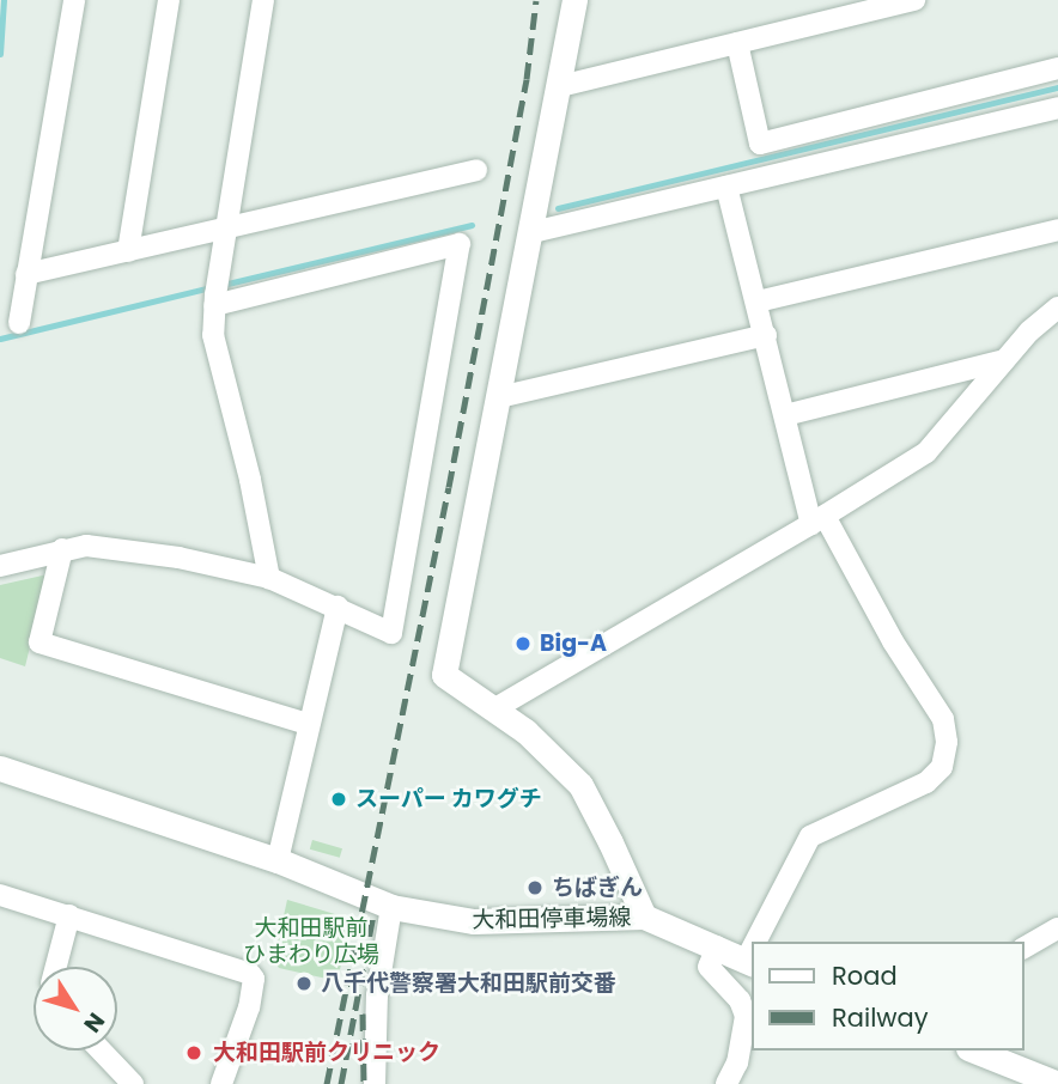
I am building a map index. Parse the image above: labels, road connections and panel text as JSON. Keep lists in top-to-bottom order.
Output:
{
  "streets": {
    "street": ["大和田停車場線"]
  },
  "parks": ["大和田駅前 ひまわり広場"],
  "places": [
    "Big-A",
    "スーパー カワグチ",
    "ちばぎん",
    "八千代警察署大和田駅前交番",
    "大和田駅前クリニック"
  ],
  "legend": ["Road", "Railway"],
  "north": "bottom right"
}
